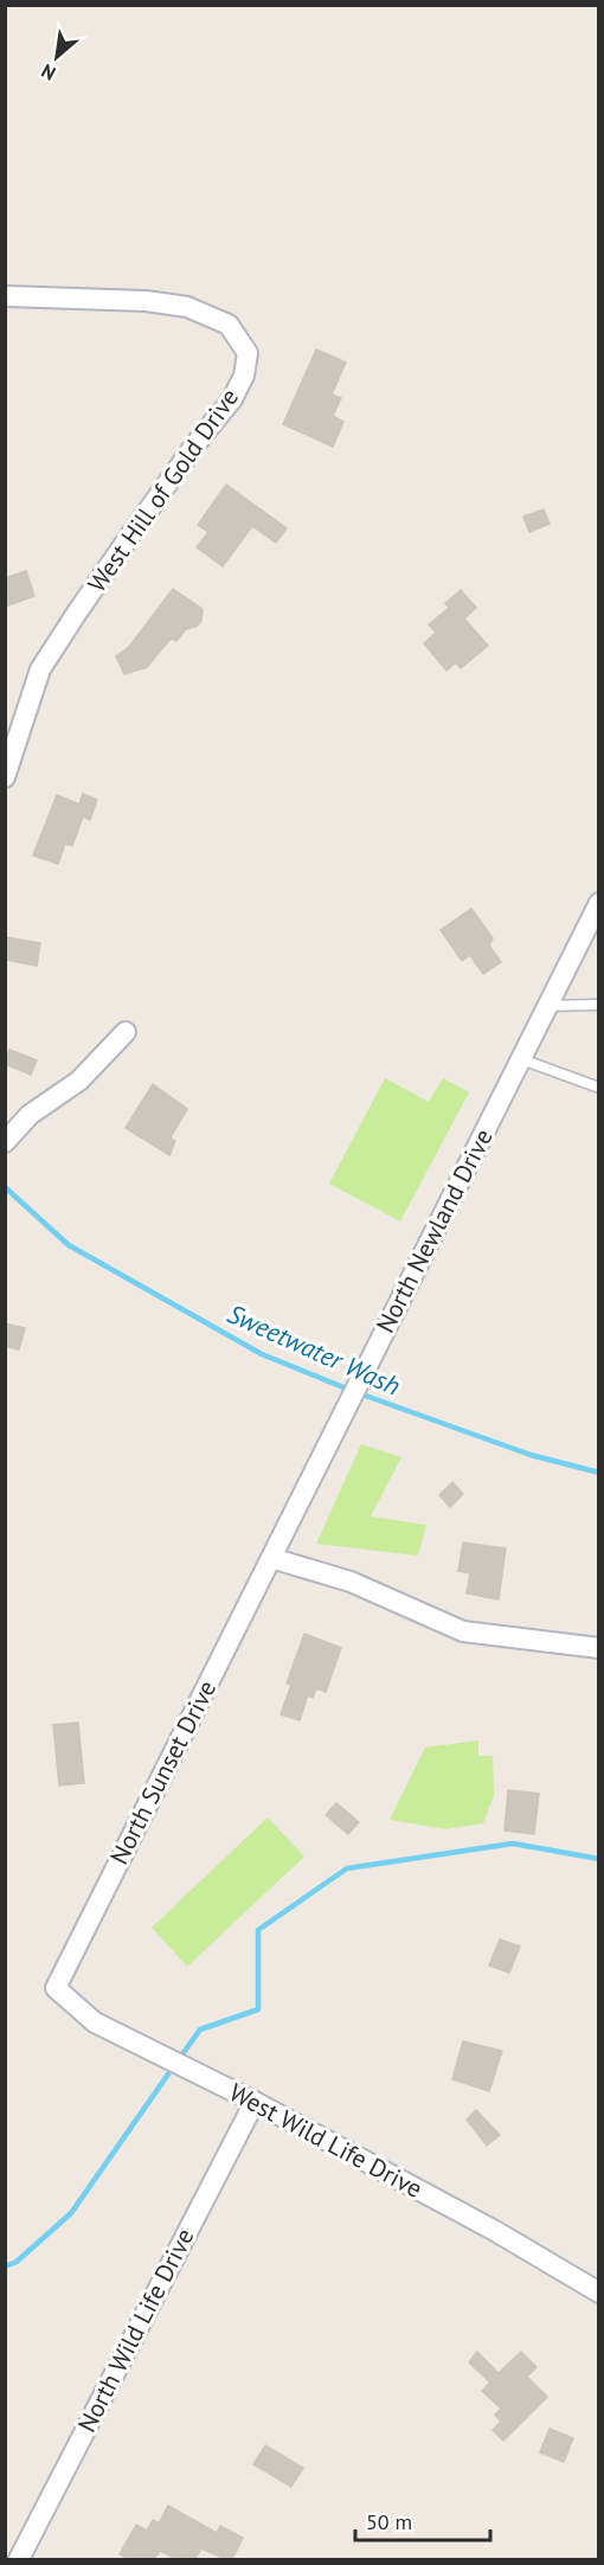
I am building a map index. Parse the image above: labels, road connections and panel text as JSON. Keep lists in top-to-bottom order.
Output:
{
  "streets": {
    "street": [
      "West Hill of Gold Drive",
      "North Newland Drive",
      "North Sunset Drive",
      "West Wild Life Drive",
      "North Wild Life Drive"
    ]
  },
  "crossings": [
    ["North Newland Drive", "North Sunset Drive"],
    ["North Sunset Drive", "West Wild Life Drive"],
    ["West Wild Life Drive", "North Wild Life Drive"]
  ],
  "water": ["Sweetwater Wash"],
  "scale_bar": "50 m",
  "north": "bottom left"
}
